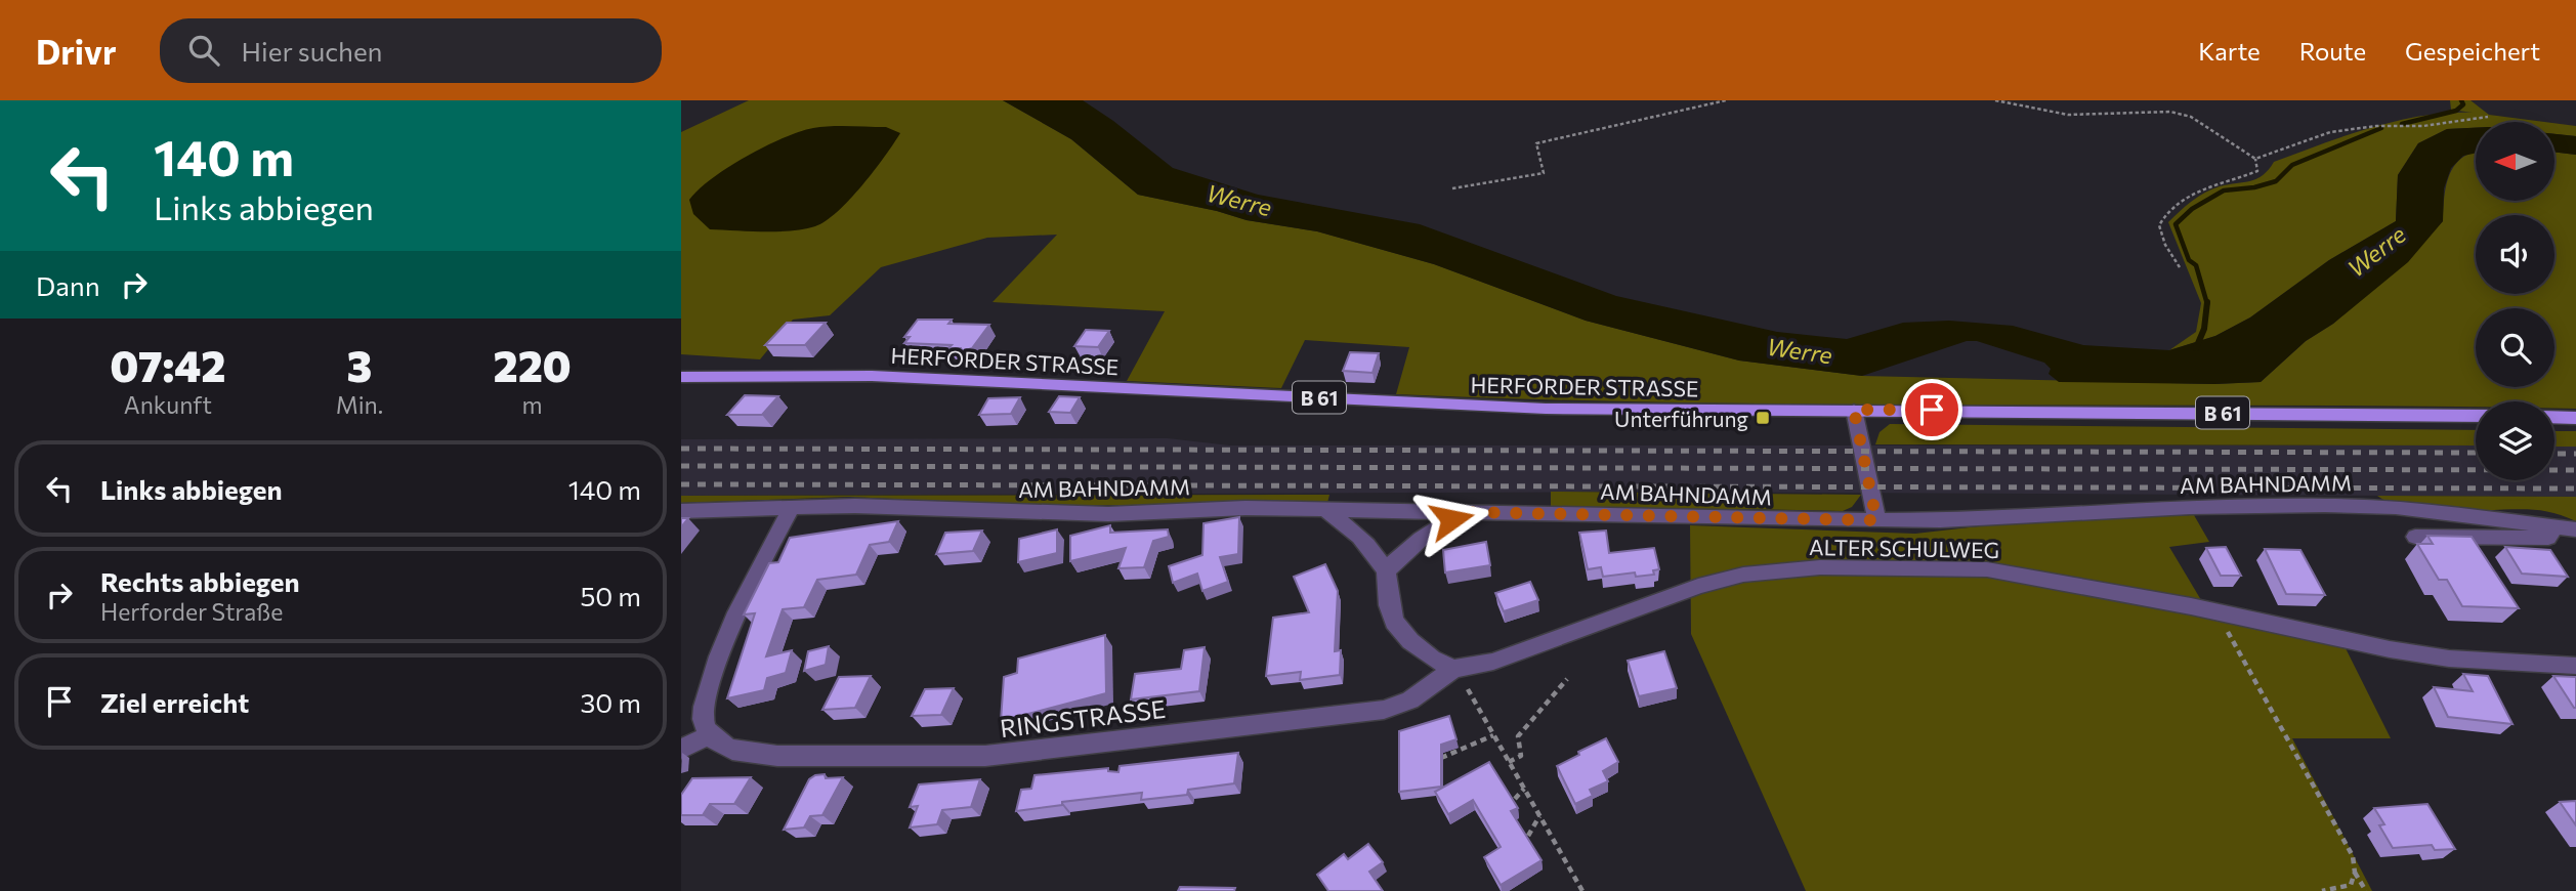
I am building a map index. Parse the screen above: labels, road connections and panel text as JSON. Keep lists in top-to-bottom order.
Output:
{
  "streets": {
    "main road": ["HERFORDER STRASSE", "B 61"],
    "street": ["AM BAHNDAMM", "ALTER SCHULWEG", "RINGSTRASSE"]
  },
  "crossings": [
    ["ALTER SCHULWEG", "RINGSTRASSE"]
  ],
  "water": ["Werre"],
  "places": {
    "transit": ["Unterführung"]
  },
  "north": "left",
  "page": {
    "header": "Drivr",
    "search": "Hier suchen",
    "nav": ["Karte", "Route", "Gespeichert"],
    "turn": ["140 m", "Links abbiegen"],
    "then": "Dann",
    "eta": [
      "07:42",
      "Ankunft",
      "3",
      "Min.",
      "220",
      "m"
    ],
    "list": [
      {
        "name": "Links abbiegen",
        "value": "140 m"
      },
      {
        "name": "Rechts abbiegen",
        "note": "Herforder Straße",
        "value": "50 m"
      },
      {
        "name": "Ziel erreicht",
        "value": "30 m"
      }
    ]
  }
}
